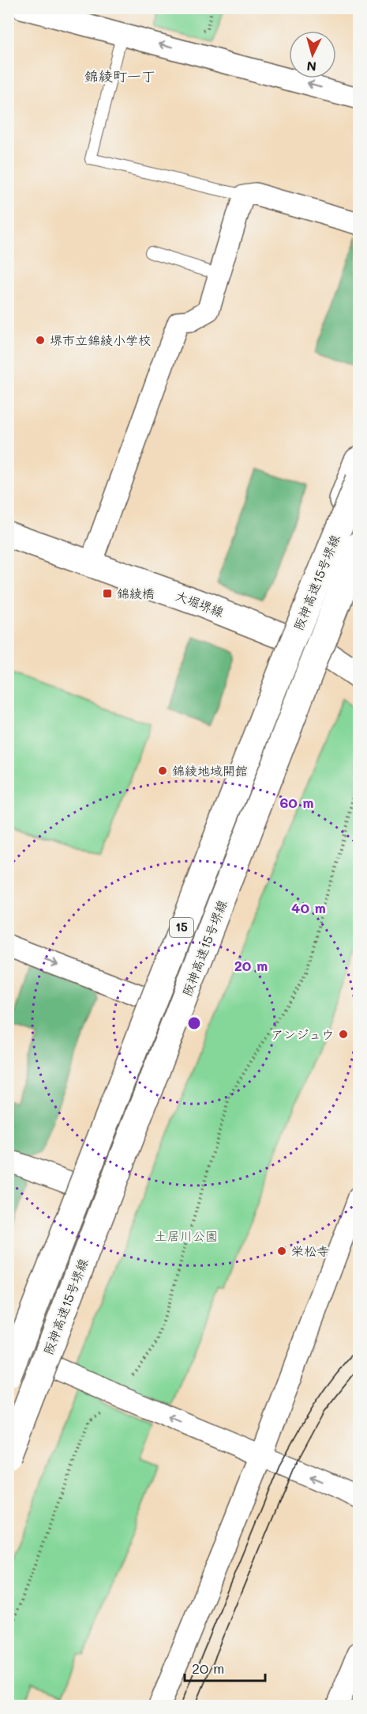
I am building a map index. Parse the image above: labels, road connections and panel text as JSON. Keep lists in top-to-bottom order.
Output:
{
  "streets": {
    "main road": ["阪神高速15号堺線", "大堀堺線", "15"]
  },
  "districts": ["錦綾町一丁"],
  "parks": ["土居川公園"],
  "places": {
    "other": [
      "堺市立錦綾小学校",
      "錦綾地域開館",
      "アンジュウ",
      "栄松寺"
    ],
    "transit": ["錦綾橋"]
  },
  "scale_bar": "20 m",
  "north": "bottom",
  "rings": ["60 m", "40 m", "20 m"]
}
